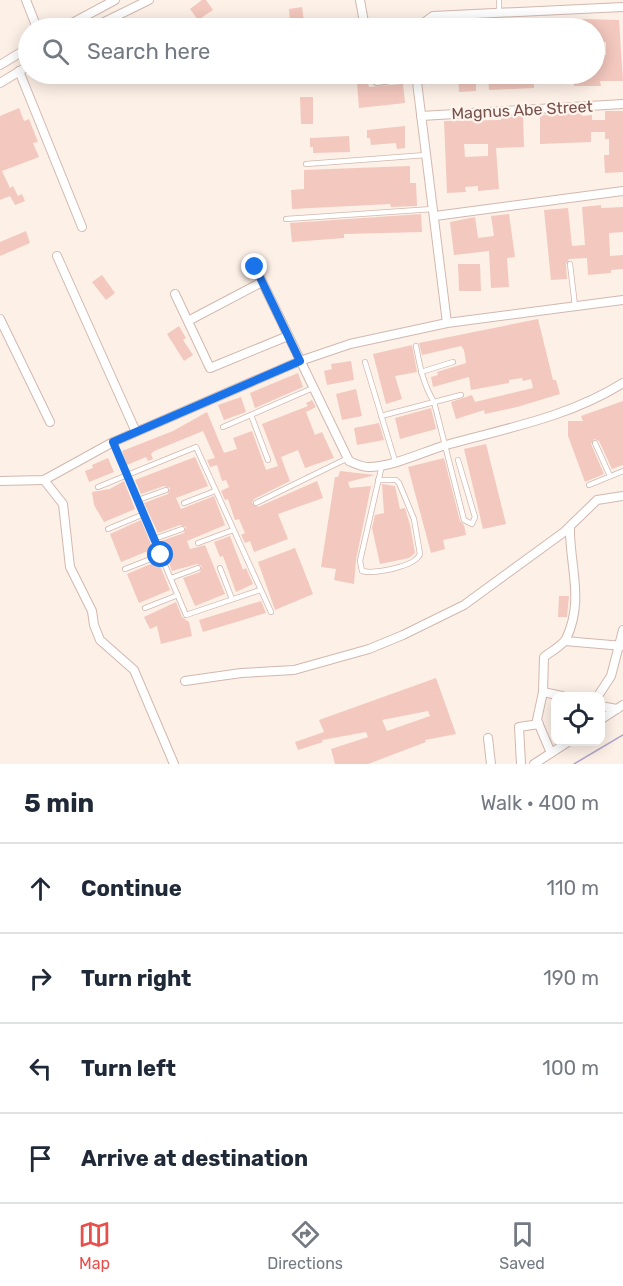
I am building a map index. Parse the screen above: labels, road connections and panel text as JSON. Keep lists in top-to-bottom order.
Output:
{
  "streets": {
    "street": ["Magnus Abe Street"]
  },
  "page": {
    "search": "Search here",
    "heading": ["5 min", "Walk · 400 m"],
    "list": [
      ["Continue", "110 m"],
      ["Turn right", "190 m"],
      ["Turn left", "100 m"],
      "Arrive at destination"
    ],
    "nav": ["Map", "Directions", "Saved"]
  }
}
